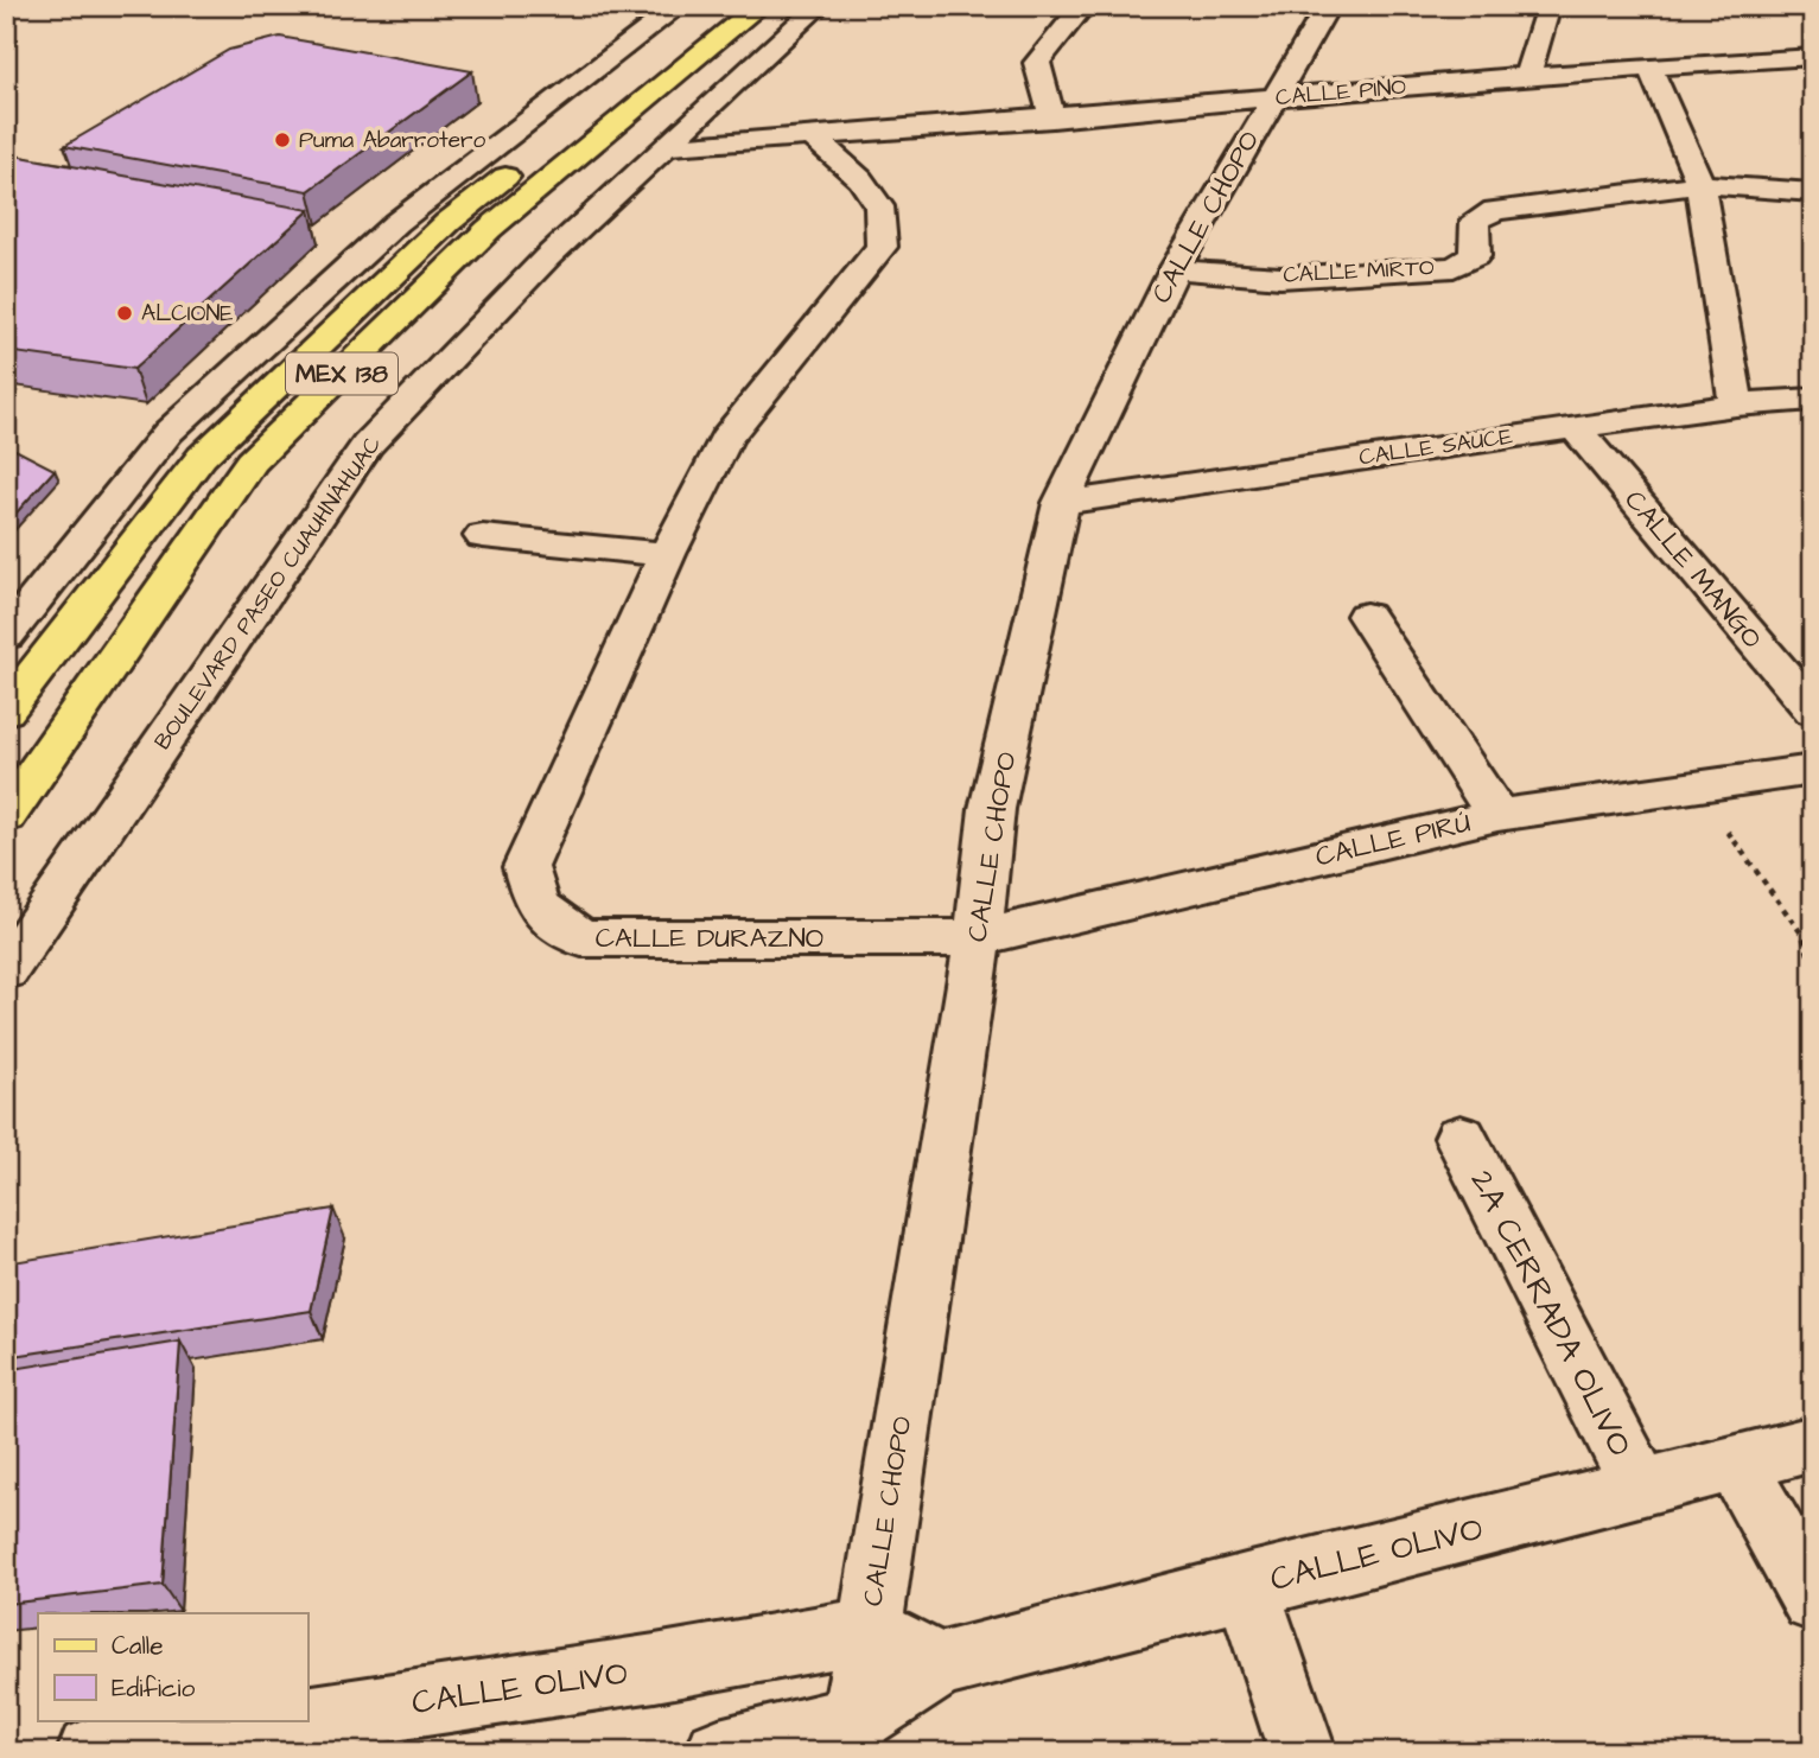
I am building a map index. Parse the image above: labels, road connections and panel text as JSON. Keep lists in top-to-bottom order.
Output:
{
  "streets": {
    "main road": ["MEX 138"],
    "street": [
      "CALLE PINO",
      "CALLE CHOPO",
      "CALLE MIRTO",
      "CALLE SAUCE",
      "CALLE MANGO",
      "BOULEVARD PASEO CUAUHNÁHUAC",
      "CALLE PIRÚ",
      "CALLE DURAZNO",
      "2A CERRADA OLIVO",
      "CALLE OLIVO"
    ]
  },
  "crossings": [
    ["CALLE PINO", "CALLE CHOPO"],
    ["CALLE PINO", "BOULEVARD PASEO CUAUHNÁHUAC"],
    ["CALLE PINO", "CALLE DURAZNO"],
    ["CALLE CHOPO", "CALLE MIRTO"],
    ["CALLE CHOPO", "CALLE SAUCE"],
    ["CALLE CHOPO", "CALLE PIRÚ"],
    ["CALLE CHOPO", "CALLE DURAZNO"],
    ["CALLE CHOPO", "CALLE OLIVO"],
    ["CALLE SAUCE", "CALLE MANGO"],
    ["CALLE PIRÚ", "CALLE DURAZNO"],
    ["2A CERRADA OLIVO", "CALLE OLIVO"]
  ],
  "places": ["Puma Abarrotero", "ALCIONE"],
  "legend": ["Calle", "Edificio"]
}
